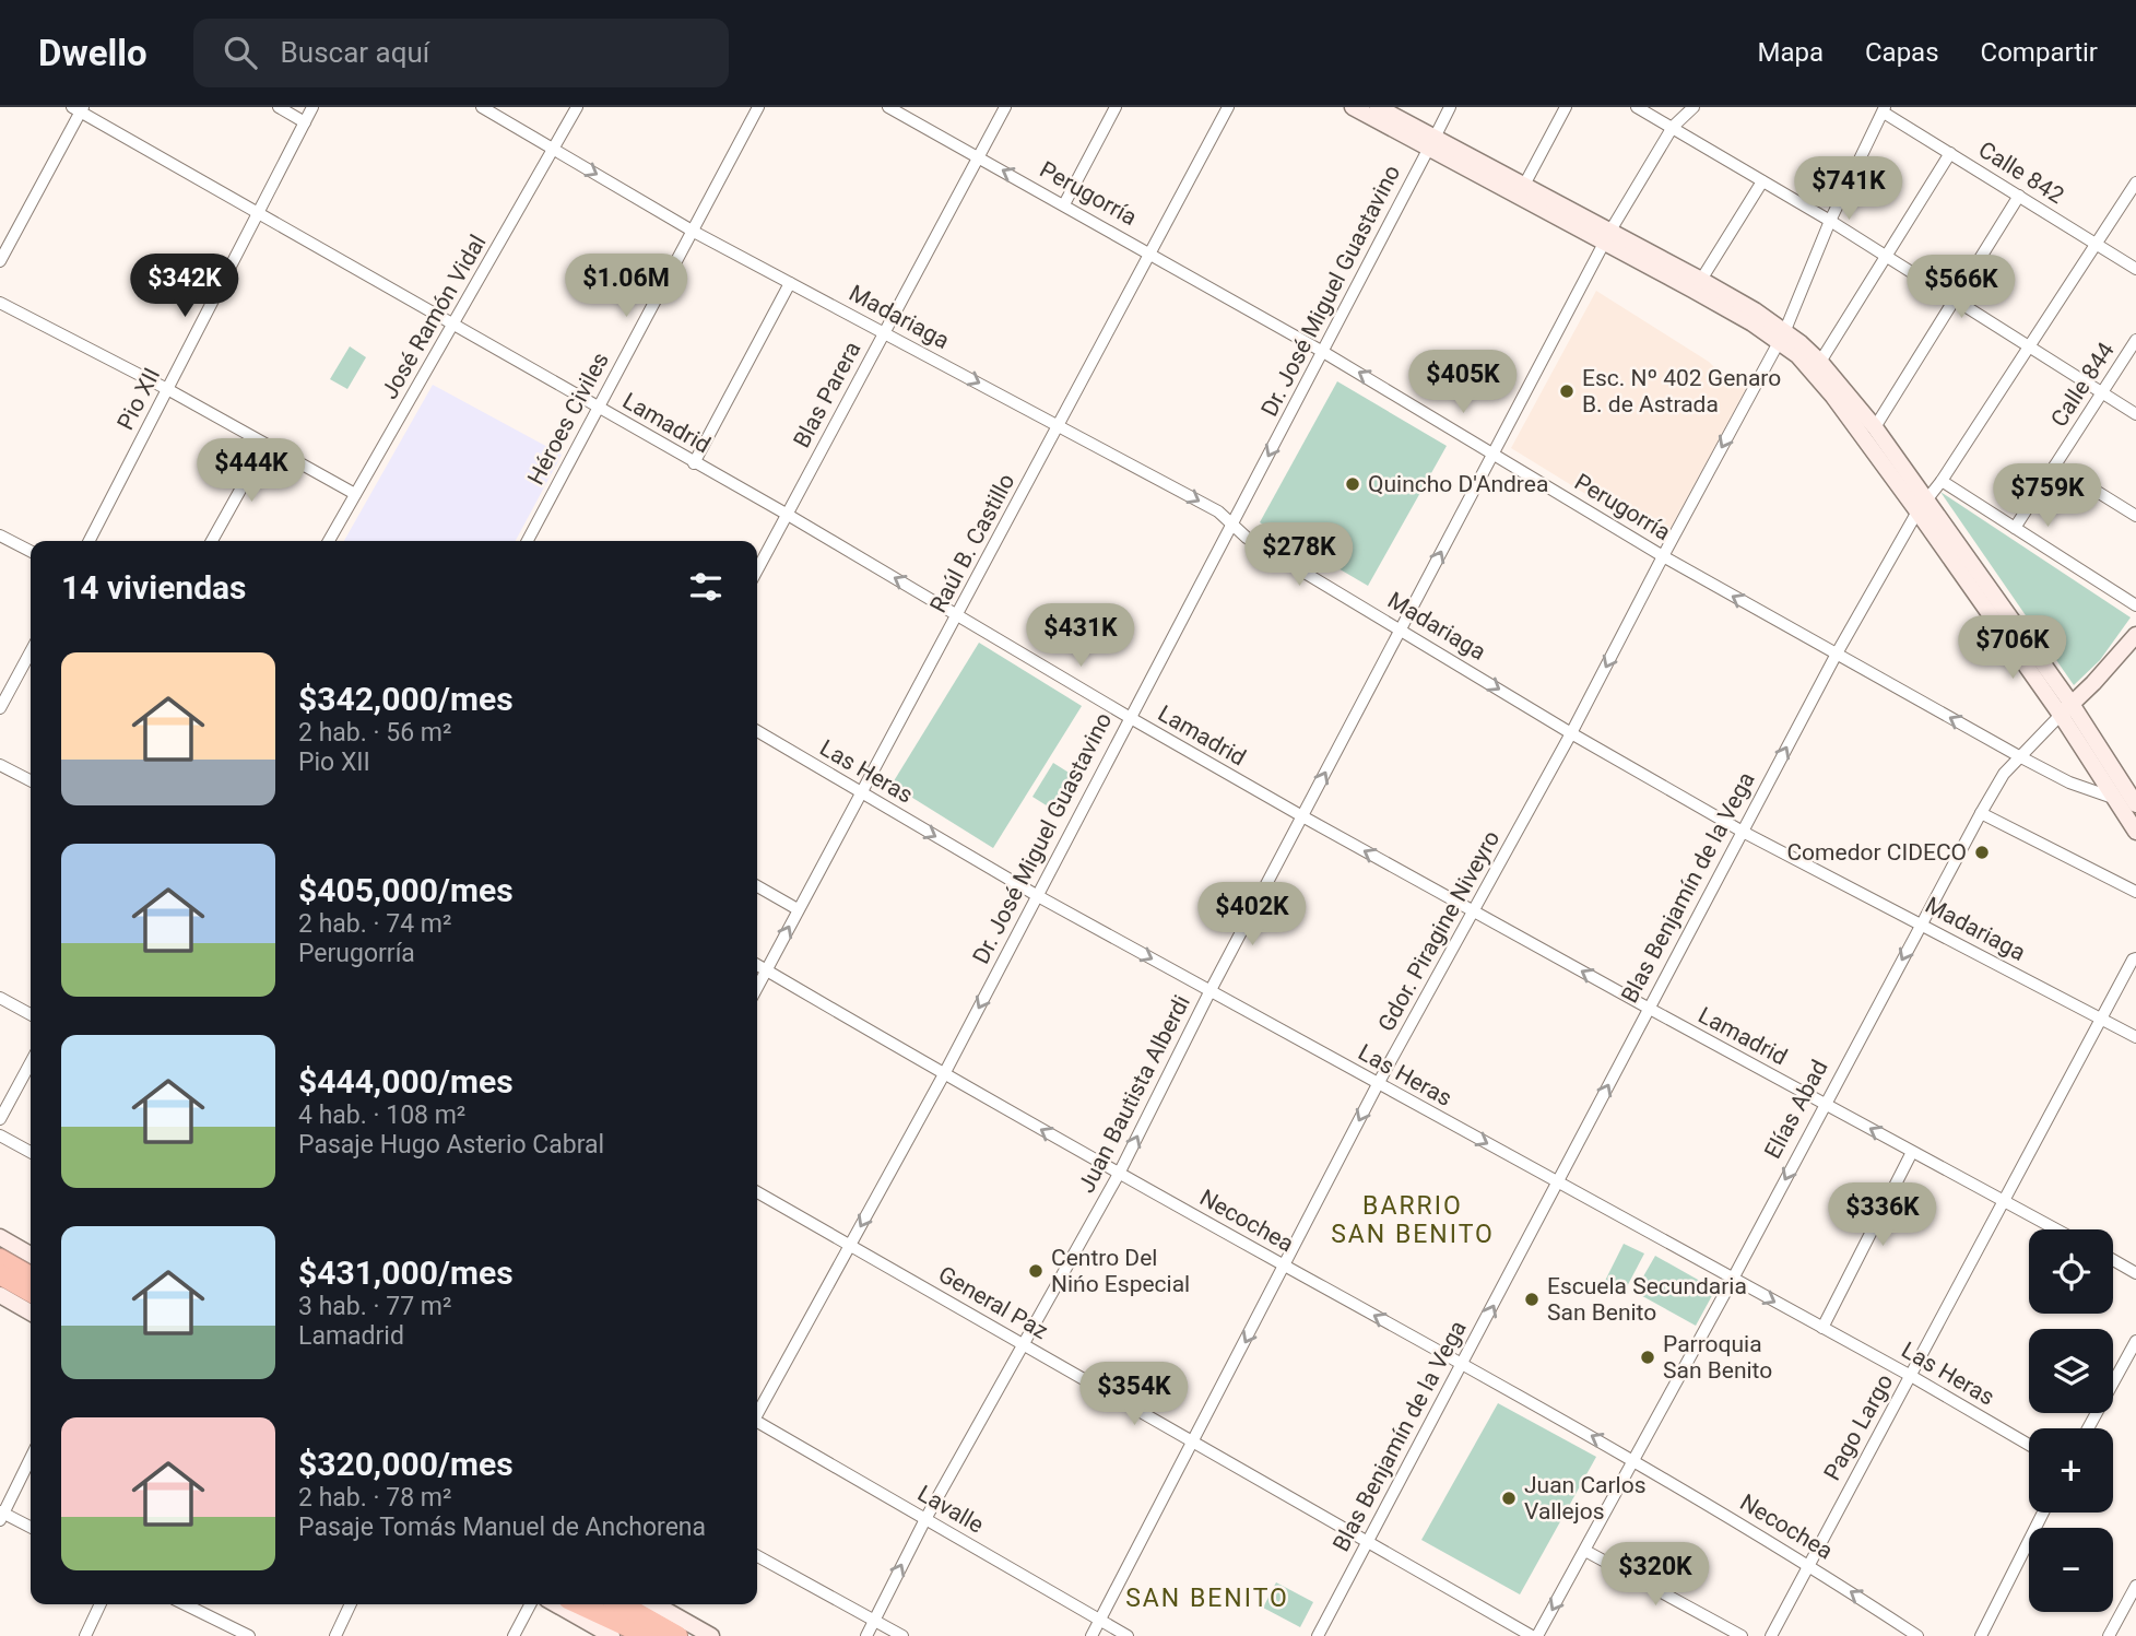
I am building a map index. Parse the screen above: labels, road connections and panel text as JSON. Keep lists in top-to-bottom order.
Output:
{
  "streets": {
    "main road": ["Elías Abad"],
    "street": [
      "Calle 842",
      "Perugorría",
      "Dr. José Miguel Guastavino",
      "José Ramón Vidal",
      "Madariaga",
      "Calle 844",
      "Blas Parera",
      "Pio XII",
      "Héroes Civiles",
      "Lamadrid",
      "Raúl B. Castillo",
      "Las Heras",
      "Blas Benjamín de la Vega",
      "Gdor. Piragine Niveyro",
      "Juan Bautista Alberdi",
      "Necochea",
      "General Paz",
      "Pago Largo",
      "Lavalle"
    ]
  },
  "crossings": [
    ["Calle 842", "Blas Benjamín de la Vega"],
    ["Calle 842", "Gdor. Piragine Niveyro"],
    ["Perugorría", "Dr. José Miguel Guastavino"],
    ["Perugorría", "Blas Parera"],
    ["Perugorría", "Raúl B. Castillo"],
    ["Perugorría", "Blas Benjamín de la Vega"],
    ["Perugorría", "Gdor. Piragine Niveyro"],
    ["Perugorría", "Juan Bautista Alberdi"],
    ["Perugorría", "Elías Abad"],
    ["Dr. José Miguel Guastavino", "Madariaga"],
    ["Dr. José Miguel Guastavino", "Lamadrid"],
    ["Dr. José Miguel Guastavino", "Las Heras"],
    ["Dr. José Miguel Guastavino", "Necochea"],
    ["Dr. José Miguel Guastavino", "General Paz"],
    ["José Ramón Vidal", "Madariaga"],
    ["José Ramón Vidal", "Lamadrid"],
    ["Madariaga", "Blas Parera"],
    ["Madariaga", "Héroes Civiles"],
    ["Madariaga", "Raúl B. Castillo"],
    ["Madariaga", "Blas Benjamín de la Vega"],
    ["Madariaga", "Gdor. Piragine Niveyro"],
    ["Madariaga", "Juan Bautista Alberdi"],
    ["Madariaga", "Elías Abad"],
    ["Madariaga", "Pago Largo"],
    ["Blas Parera", "Lamadrid"],
    ["Pio XII", "Lamadrid"],
    ["Héroes Civiles", "Lamadrid"],
    ["Lamadrid", "Raúl B. Castillo"],
    ["Lamadrid", "Blas Benjamín de la Vega"],
    ["Lamadrid", "Gdor. Piragine Niveyro"],
    ["Lamadrid", "Juan Bautista Alberdi"],
    ["Lamadrid", "Elías Abad"],
    ["Lamadrid", "Pago Largo"],
    ["Raúl B. Castillo", "Las Heras"],
    ["Raúl B. Castillo", "Necochea"],
    ["Las Heras", "Blas Benjamín de la Vega"],
    ["Las Heras", "Gdor. Piragine Niveyro"],
    ["Las Heras", "Juan Bautista Alberdi"],
    ["Las Heras", "Elías Abad"],
    ["Las Heras", "Pago Largo"],
    ["Blas Benjamín de la Vega", "Necochea"],
    ["Blas Benjamín de la Vega", "General Paz"],
    ["Gdor. Piragine Niveyro", "Necochea"],
    ["Gdor. Piragine Niveyro", "General Paz"],
    ["Gdor. Piragine Niveyro", "Lavalle"],
    ["Juan Bautista Alberdi", "Necochea"],
    ["Juan Bautista Alberdi", "General Paz"],
    ["Juan Bautista Alberdi", "Lavalle"],
    ["Elías Abad", "Necochea"],
    ["Elías Abad", "General Paz"],
    ["Necochea", "Pago Largo"]
  ],
  "one_way": [
    "Perugorría",
    "Dr. José Miguel Guastavino",
    "Madariaga",
    "Las Heras",
    "Blas Benjamín de la Vega",
    "Gdor. Piragine Niveyro",
    "Juan Bautista Alberdi",
    "Elías Abad",
    "Necochea"
  ],
  "districts": ["BARRIO SAN BENITO", "SAN BENITO"],
  "places": [
    "Esc. Nº 402 Genaro B. de Astrada",
    "Quincho D'Andrea",
    "Comedor CIDECO",
    "Centro Del Nińo Especial",
    "Escuela Secundaria San Benito",
    "Parroquia San Benito",
    "Juan Carlos Vallejos"
  ],
  "page": {
    "header": "Dwello",
    "search": "Buscar aquí",
    "nav": ["Mapa", "Capas", "Compartir"],
    "price": [
      "$741K",
      "$342K",
      "$1.06M",
      "$566K",
      "$405K",
      "$444K",
      "$759K",
      "$278K",
      "$431K",
      "$706K",
      "$402K",
      "$336K",
      "$354K",
      "$320K"
    ],
    "heading": "14 viviendas",
    "list": [
      {
        "name": "$342,000/mes",
        "note": "2 hab. · 56 m² · Pio XII"
      },
      {
        "name": "$405,000/mes",
        "note": "2 hab. · 74 m² · Perugorría"
      },
      {
        "name": "$444,000/mes",
        "note": "4 hab. · 108 m² · Pasaje Hugo Asterio Cabral"
      },
      {
        "name": "$431,000/mes",
        "note": "3 hab. · 77 m² · Lamadrid"
      },
      {
        "name": "$320,000/mes",
        "note": "2 hab. · 78 m² · Pasaje Tomás Manuel de Anchorena"
      }
    ],
    "map_buttons": ["+", "−"]
  }
}
